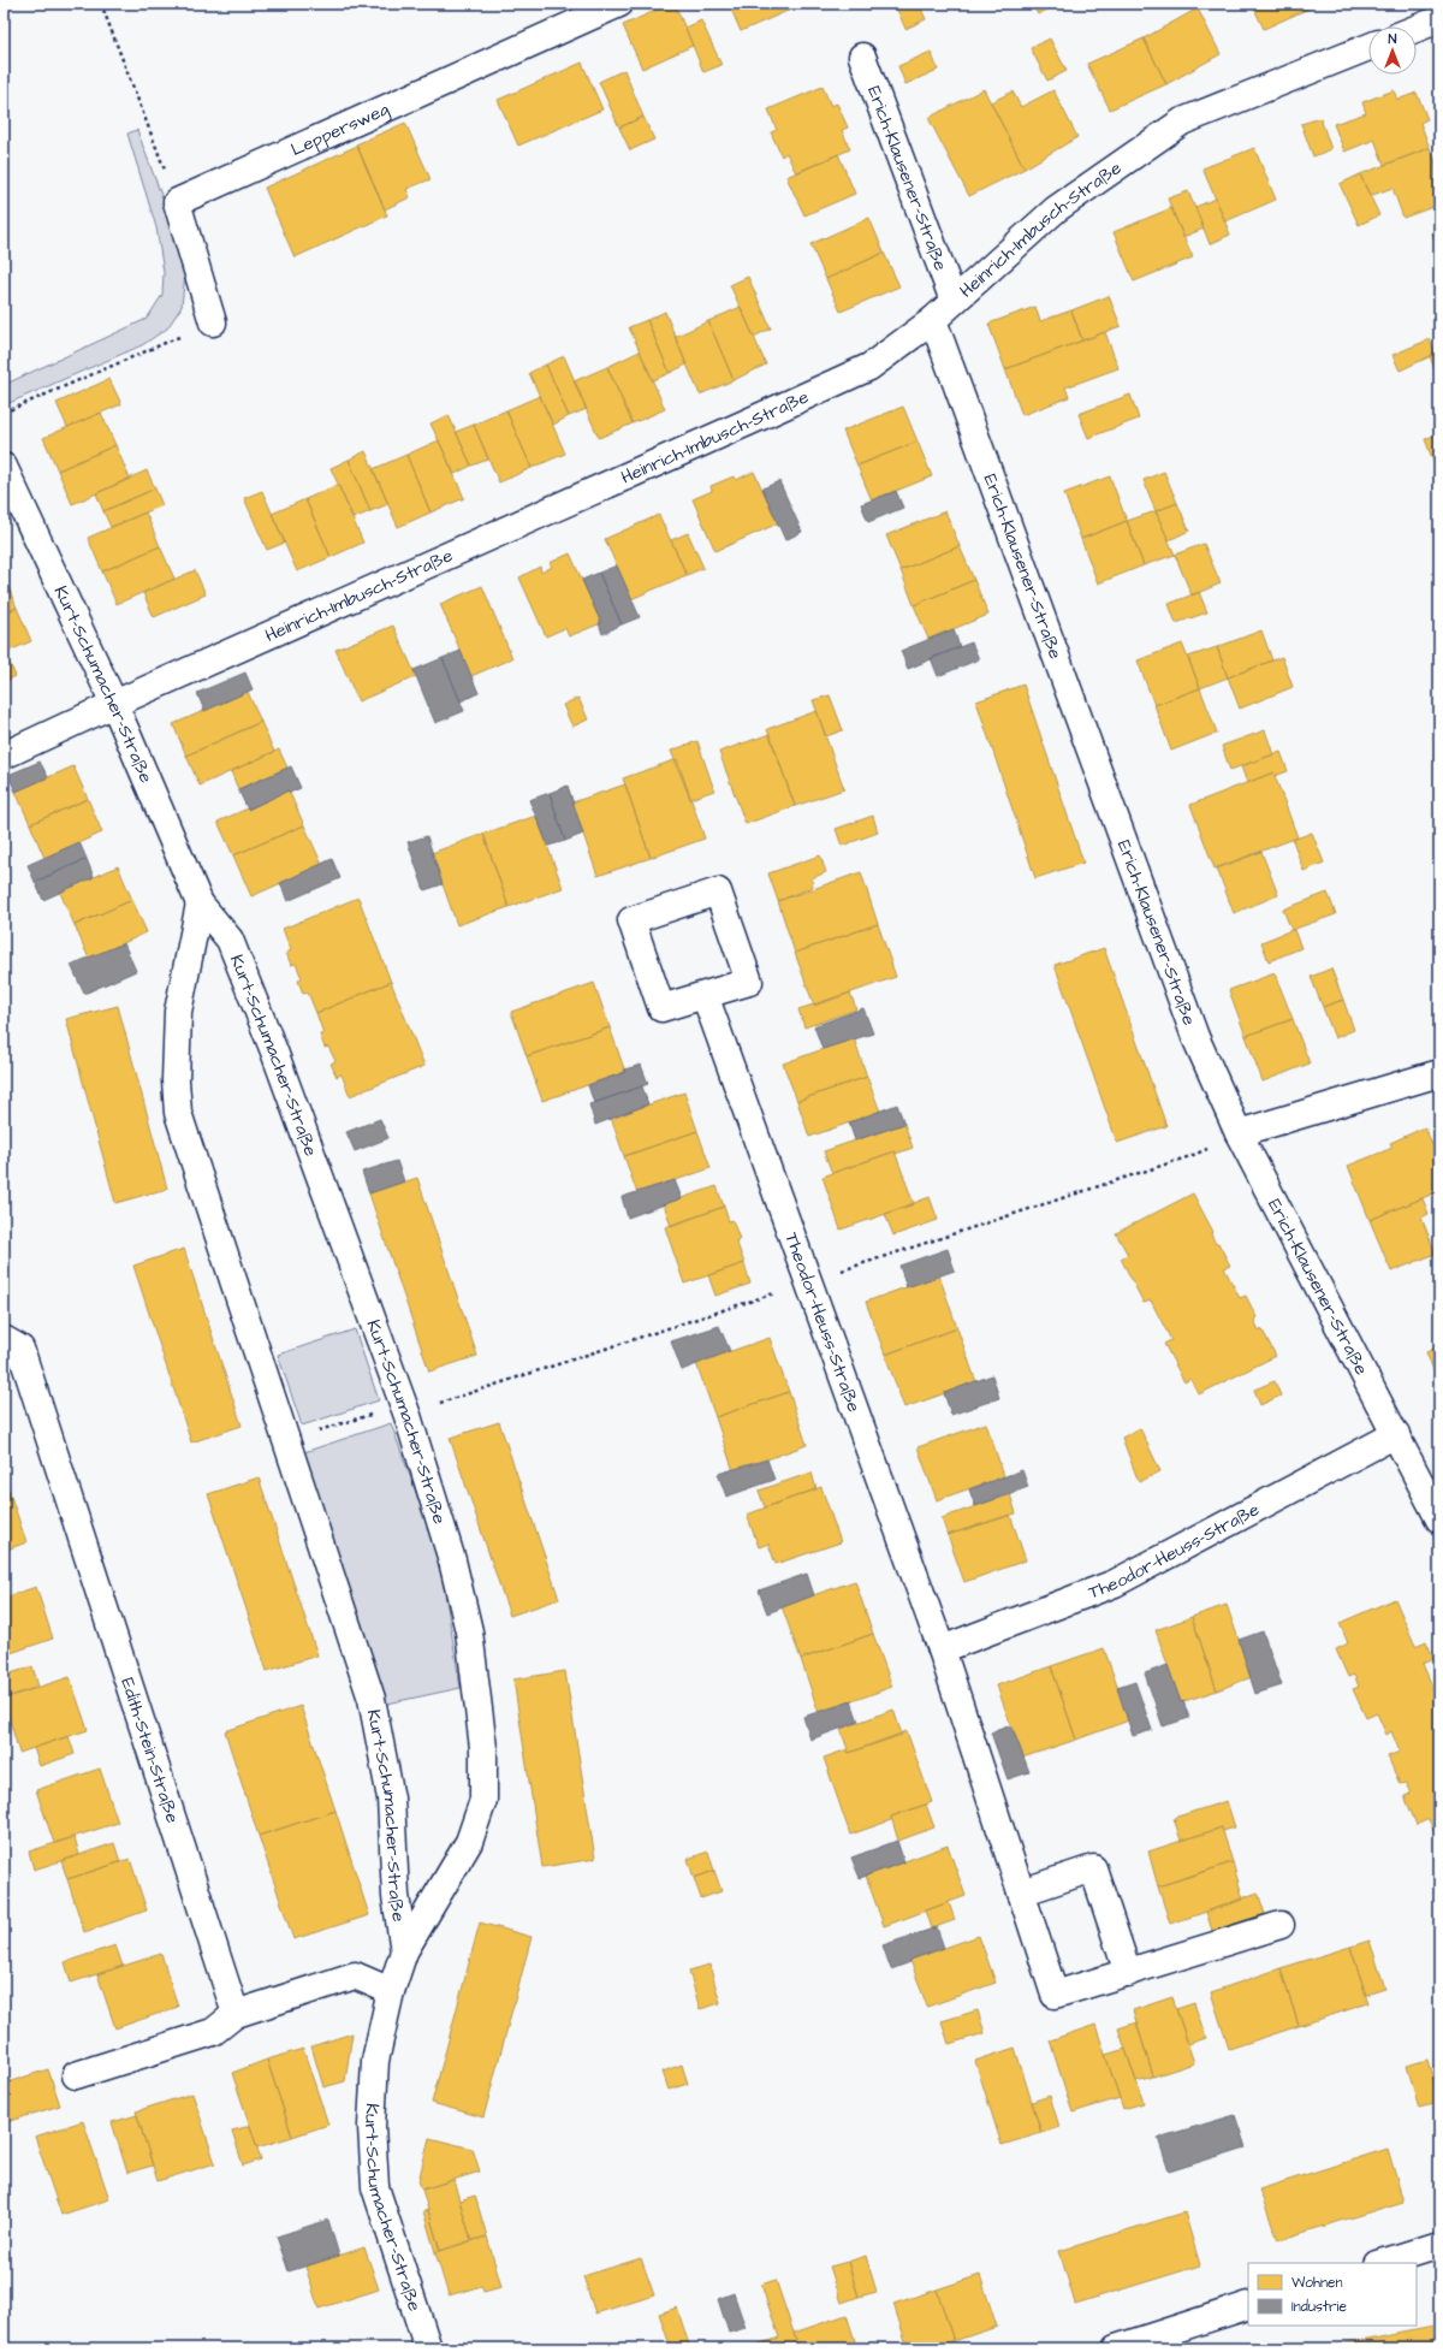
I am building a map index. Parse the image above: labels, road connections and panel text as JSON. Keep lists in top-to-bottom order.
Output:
{
  "streets": {
    "street": [
      "Leppersweg",
      "Erich-Klausener-Straße",
      "Heinrich-Imbusch-Straße",
      "Kurt-Schumacher-Straße",
      "Theodor-Heuss-Straße",
      "Edith-Stein-Straße"
    ]
  },
  "crossings": [
    ["Erich-Klausener-Straße", "Heinrich-Imbusch-Straße"],
    ["Erich-Klausener-Straße", "Theodor-Heuss-Straße"],
    ["Heinrich-Imbusch-Straße", "Kurt-Schumacher-Straße"]
  ],
  "legend": ["Wohnen", "Industrie"],
  "north": "top"
}
